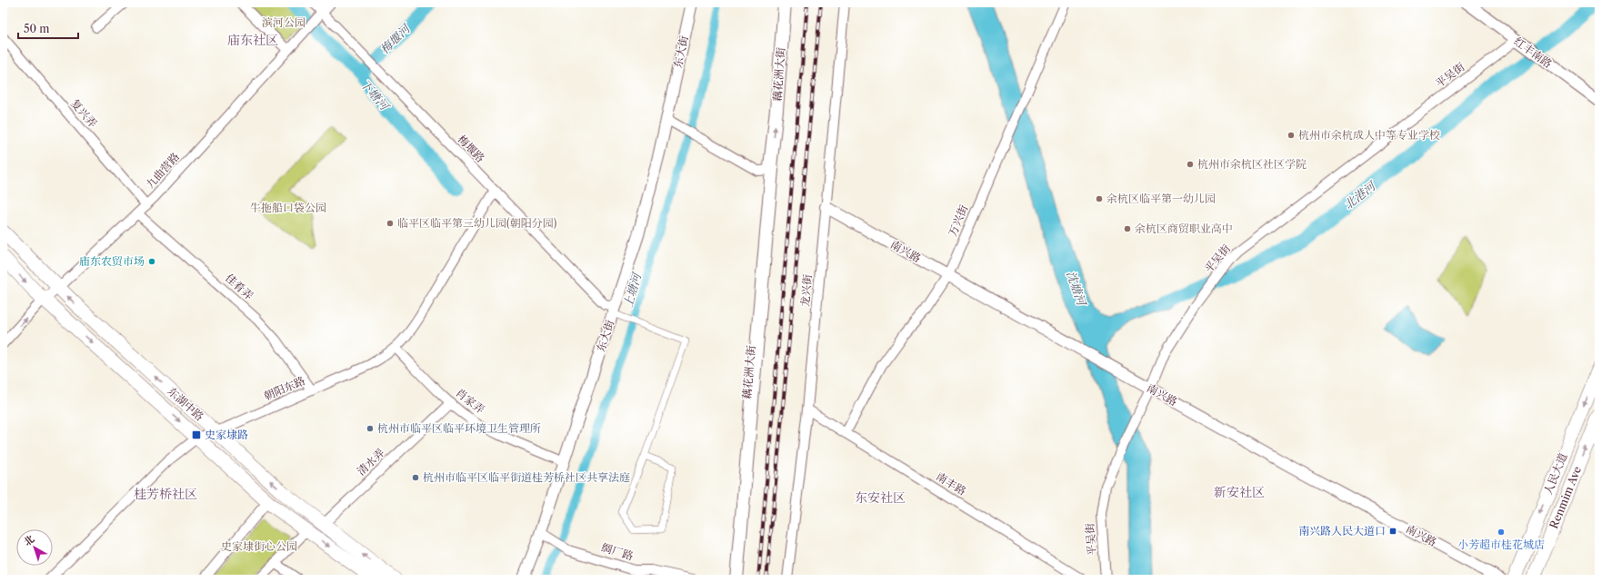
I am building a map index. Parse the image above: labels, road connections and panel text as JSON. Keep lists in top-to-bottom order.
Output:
{
  "streets": {
    "main road": [
      "藕花洲大街",
      "东湖中路",
      "人民大道",
      "Renmim Ave"
    ],
    "street": [
      "东大街",
      "红丰南路",
      "平吴街",
      "复兴弄",
      "梅堰路",
      "九曲营路",
      "万兴街",
      "南兴路",
      "佳肴弄",
      "龙兴街",
      "朝阳东路",
      "肖家弄",
      "清水弄",
      "南丰路",
      "绸厂路"
    ]
  },
  "crossings": [
    ["东大街", "梅堰路"],
    ["东大街", "肖家弄"],
    ["东大街", "绸厂路"],
    ["红丰南路", "平吴街"],
    ["平吴街", "南兴路"],
    ["复兴弄", "九曲营路"],
    ["梅堰路", "九曲营路"],
    ["梅堰路", "朝阳东路"],
    ["九曲营路", "佳肴弄"],
    ["九曲营路", "东湖中路"],
    ["万兴街", "南兴路"],
    ["万兴街", "南丰路"],
    ["南兴路", "龙兴街"],
    ["佳肴弄", "朝阳东路"],
    ["龙兴街", "南丰路"],
    ["朝阳东路", "肖家弄"],
    ["朝阳东路", "东湖中路"],
    ["肖家弄", "清水弄"],
    ["东湖中路", "清水弄"]
  ],
  "one_way": ["人民大道", "Renmim Ave"],
  "districts": [
    "庙东社区",
    "新安社区",
    "桂芳桥社区",
    "东安社区"
  ],
  "water": [
    "梅堰河",
    "下塘河",
    "北港河",
    "沈塘河",
    "上塘河"
  ],
  "parks": ["滨河公园", "牛拖船口袋公园", "史家埭街心公园"],
  "places": {
    "other": [
      "杭州市余杭成人中等专业学校",
      "杭州市余杭区社区学院",
      "余杭区临平第一幼儿园",
      "临平区临平第三幼儿园(朝阳分园)",
      "余杭区商贸职业高中",
      "庙东农贸市场",
      "杭州市临平区临平环境卫生管理所",
      "杭州市临平区临平街道桂芳桥社区共享法庭",
      "小芳超市桂花城店"
    ],
    "transit": ["史家埭路", "南兴路人民大道口"]
  },
  "scale_bar": "50 m",
  "north": "top left"
}
